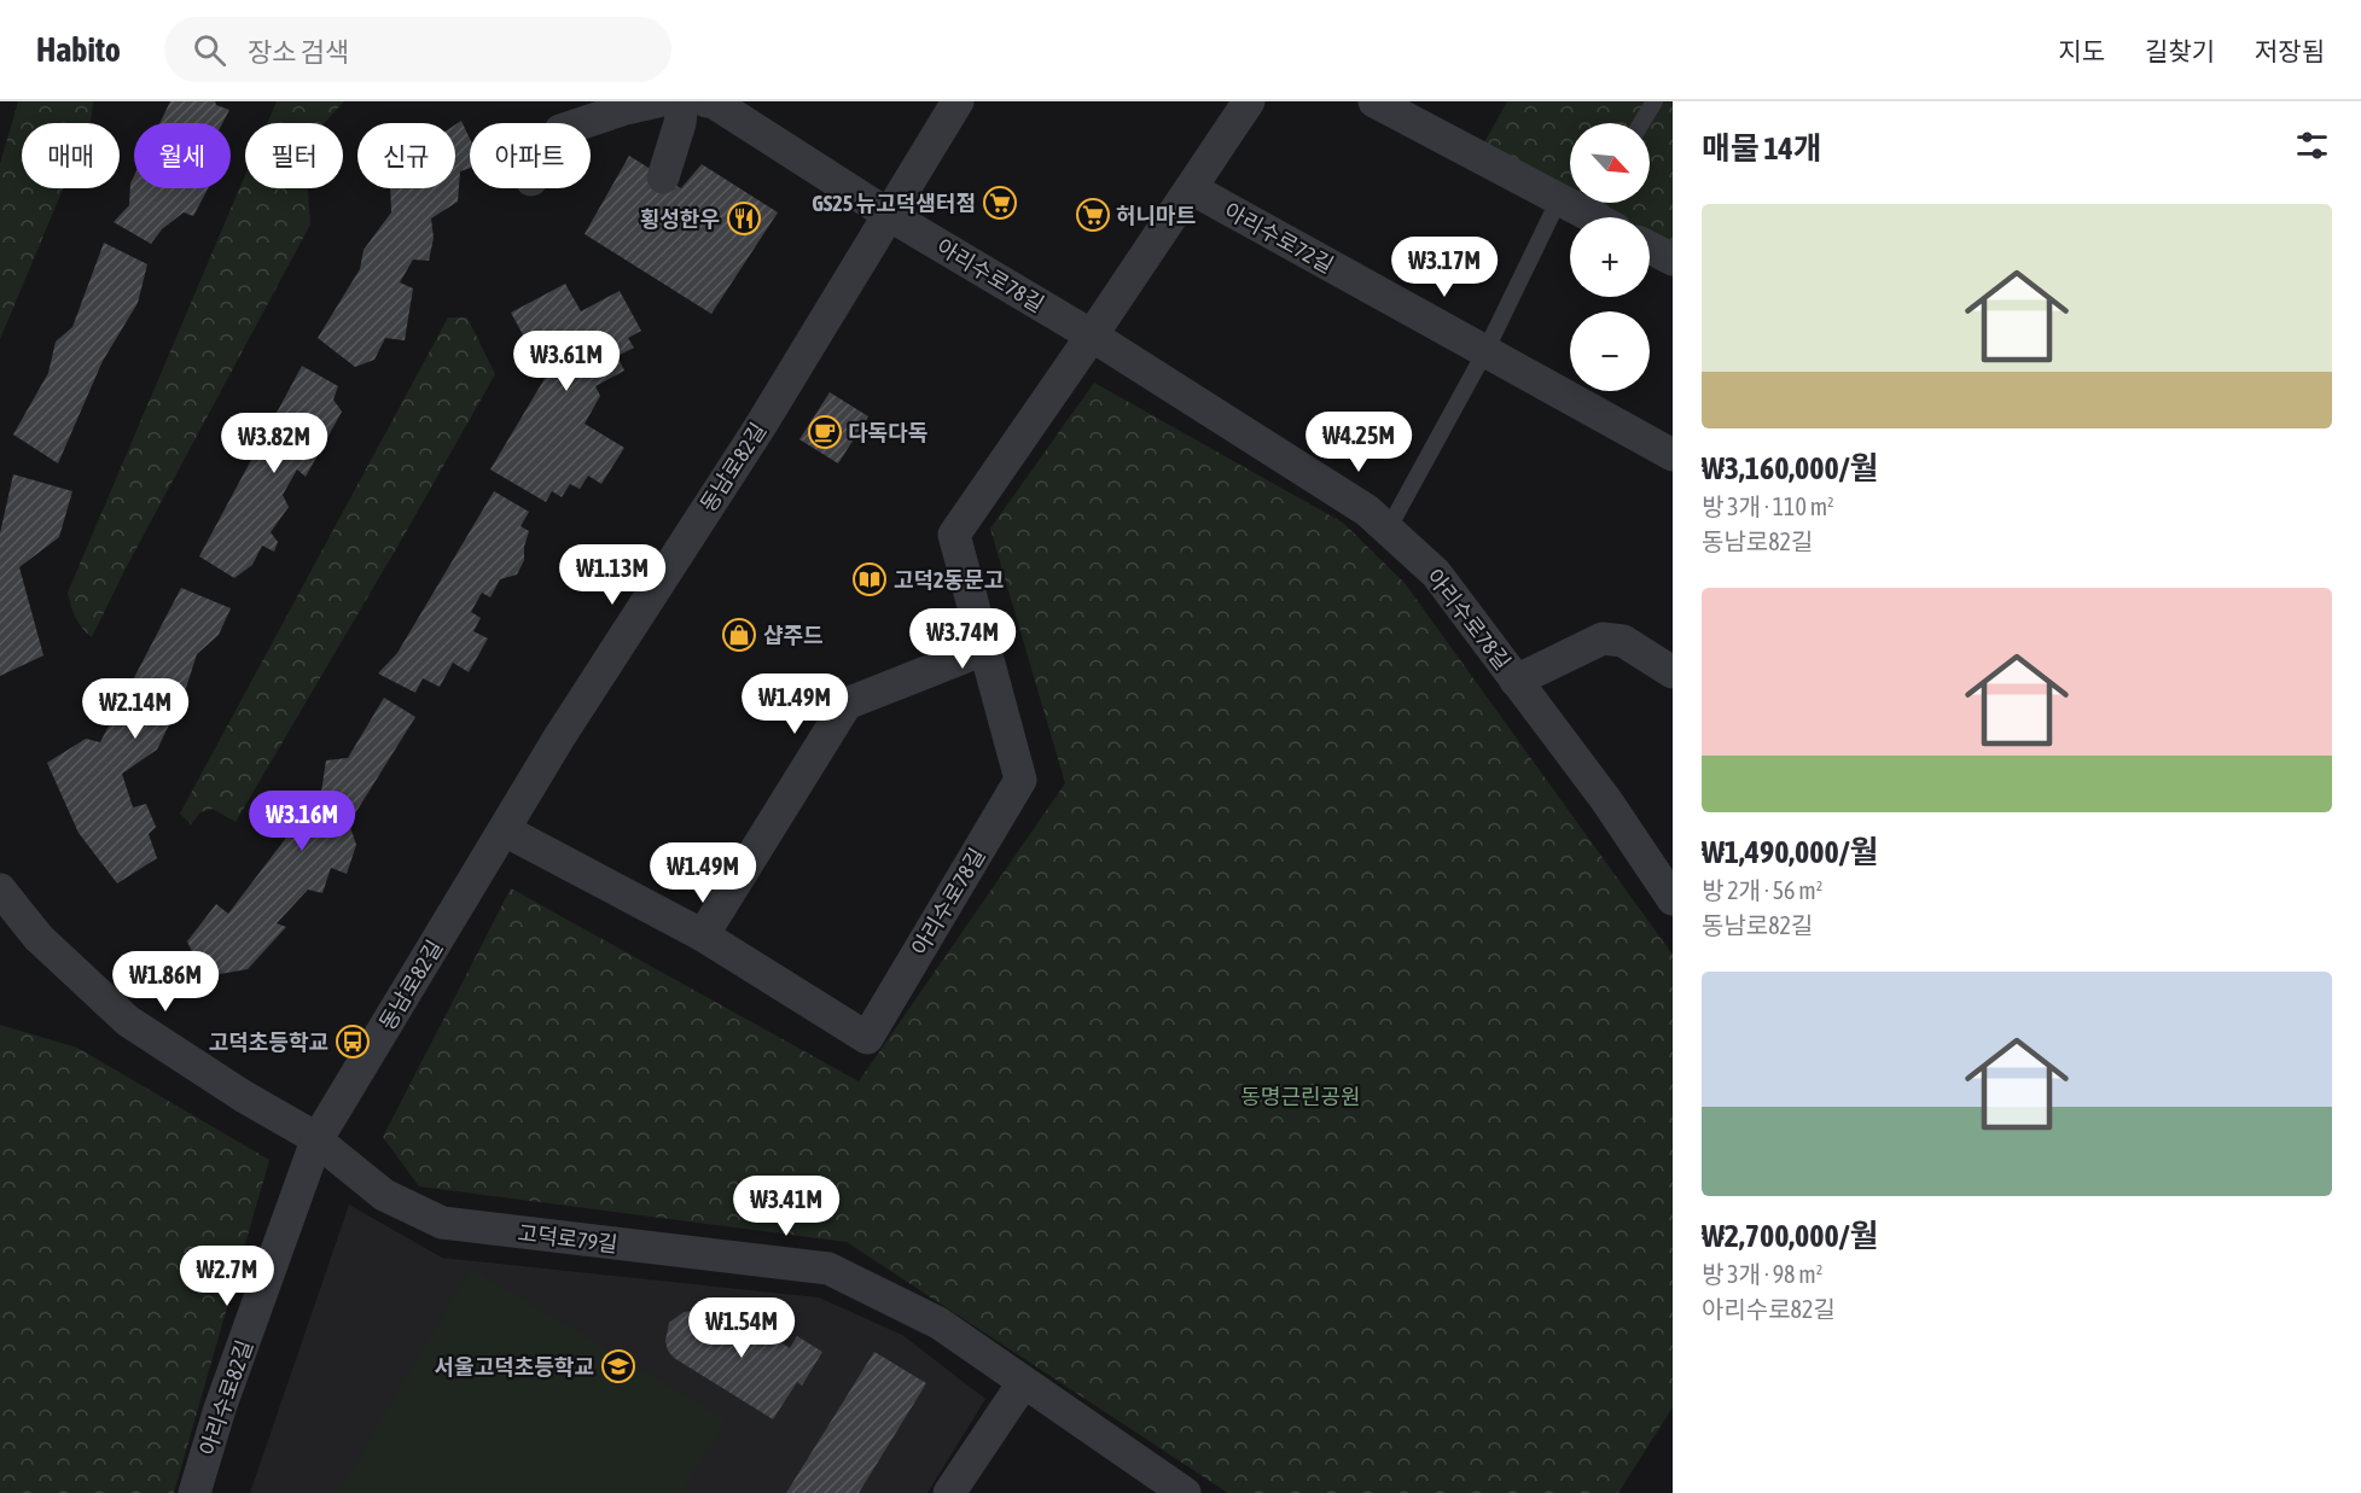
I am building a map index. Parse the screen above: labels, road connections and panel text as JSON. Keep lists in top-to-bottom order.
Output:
{
  "streets": {
    "street": [
      "아리수로72길",
      "아리수로78길",
      "동남로82길",
      "고덕로79길",
      "아리수로82길"
    ]
  },
  "crossings": [
    ["아리수로78길", "동남로82길"],
    ["동남로82길", "고덕로79길"],
    ["동남로82길", "아리수로82길"],
    ["고덕로79길", "아리수로82길"]
  ],
  "parks": ["동명근린공원"],
  "places": {
    "supermarket": ["GS25 뉴고덕샘터점", "허니마트"],
    "restaurant": ["횡성한우"],
    "cafe": ["다독다독"],
    "library": ["고덕2동문고"],
    "shop": ["샵주드"],
    "bus stop": ["고덕초등학교"],
    "school or university": ["서울고덕초등학교"]
  },
  "north": "bottom right",
  "page": {
    "header": "Habito",
    "search": "장소 검색",
    "nav": ["지도", "길찾기", "저장됨"],
    "heading": "매물 14개",
    "map_buttons": ["+", "−"],
    "chip": [
      "매매",
      "월세",
      "필터",
      "신규",
      "아파트"
    ],
    "list": [
      {
        "name": "₩3,160,000/월",
        "note": "방 3개 · 110 m² · 동남로82길"
      },
      {
        "name": "₩1,490,000/월",
        "note": "방 2개 · 56 m² · 동남로82길"
      },
      {
        "name": "₩2,700,000/월",
        "note": "방 3개 · 98 m² · 아리수로82길"
      }
    ],
    "price": [
      "₩3.17M",
      "₩3.61M",
      "₩4.25M",
      "₩3.82M",
      "₩1.13M",
      "₩3.74M",
      "₩1.49M",
      "₩2.14M",
      "₩3.16M",
      "₩1.49M",
      "₩1.86M",
      "₩3.41M",
      "₩2.7M",
      "₩1.54M"
    ]
  }
}
